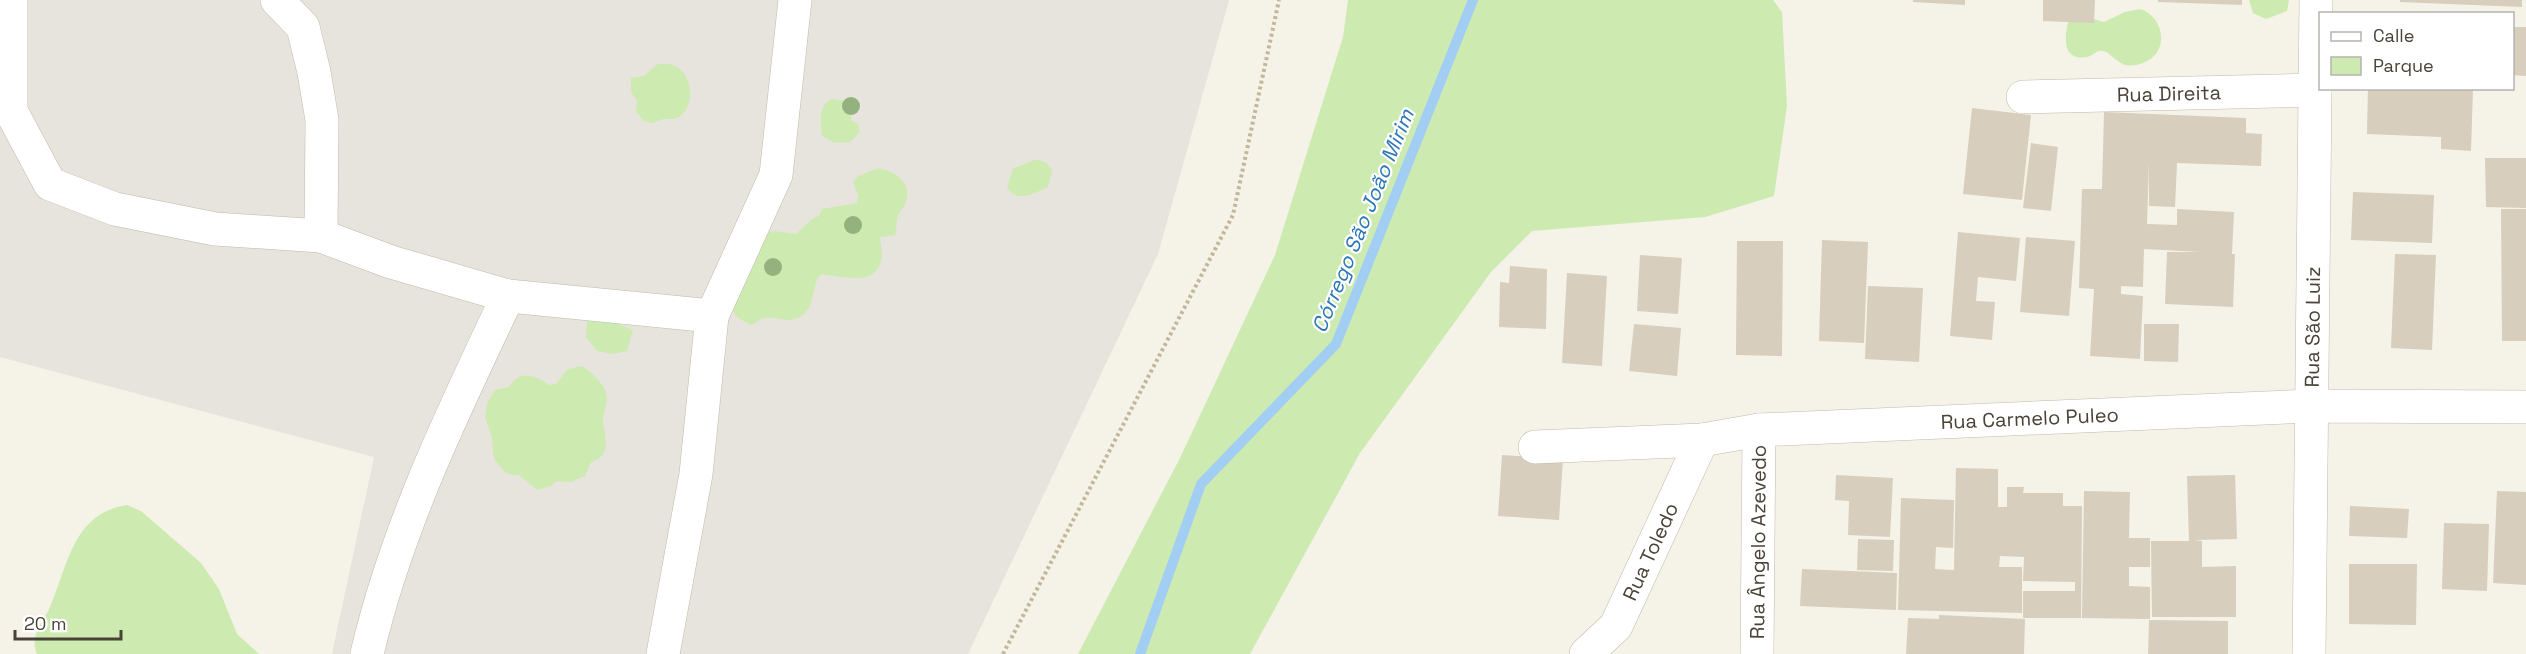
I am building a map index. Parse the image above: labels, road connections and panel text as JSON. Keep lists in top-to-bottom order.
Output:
{
  "streets": {
    "street": [
      "Rua Direita",
      "Rua São Luiz",
      "Rua Carmelo Puleo",
      "Rua Ângelo Azevedo",
      "Rua Toledo"
    ]
  },
  "crossings": [
    ["Rua Direita", "Rua São Luiz"],
    ["Rua São Luiz", "Rua Carmelo Puleo"],
    ["Rua Carmelo Puleo", "Rua Ângelo Azevedo"],
    ["Rua Carmelo Puleo", "Rua Toledo"]
  ],
  "water": ["Córrego São João Mirim"],
  "legend": ["Calle", "Parque"],
  "scale_bar": "20 m"
}
